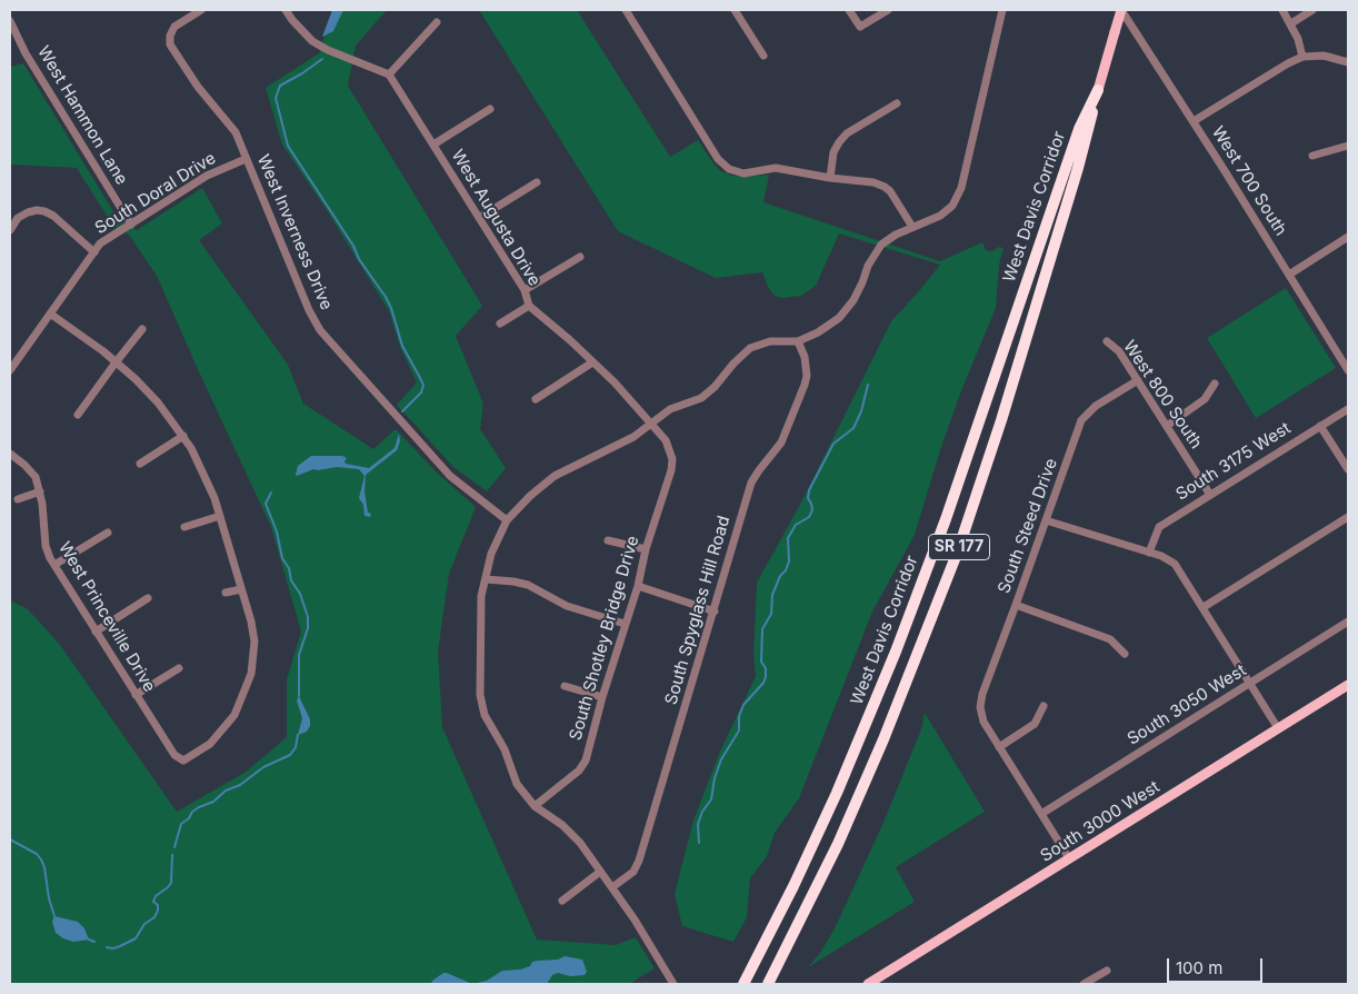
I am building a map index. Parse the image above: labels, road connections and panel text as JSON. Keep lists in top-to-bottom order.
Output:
{
  "streets": {
    "highway": ["West Davis Corridor", "SR 177"],
    "main road": ["South 3000 West"],
    "street": [
      "West Hammon Lane",
      "West 700 South",
      "South Doral Drive",
      "West Augusta Drive",
      "West Inverness Drive",
      "West 800 South",
      "South 3175 West",
      "South Steed Drive",
      "South Spyglass Hill Road",
      "West Princeville Drive",
      "South Shotley Bridge Drive",
      "South 3050 West"
    ]
  },
  "crossings": [
    ["West Hammon Lane", "South Doral Drive"],
    ["West 700 South", "West Davis Corridor"],
    ["South Doral Drive", "West Inverness Drive"],
    ["West Augusta Drive", "South Shotley Bridge Drive"],
    ["West 800 South", "South 3175 West"],
    ["West 800 South", "South Steed Drive"]
  ],
  "scale_bar": "100 m"
}
